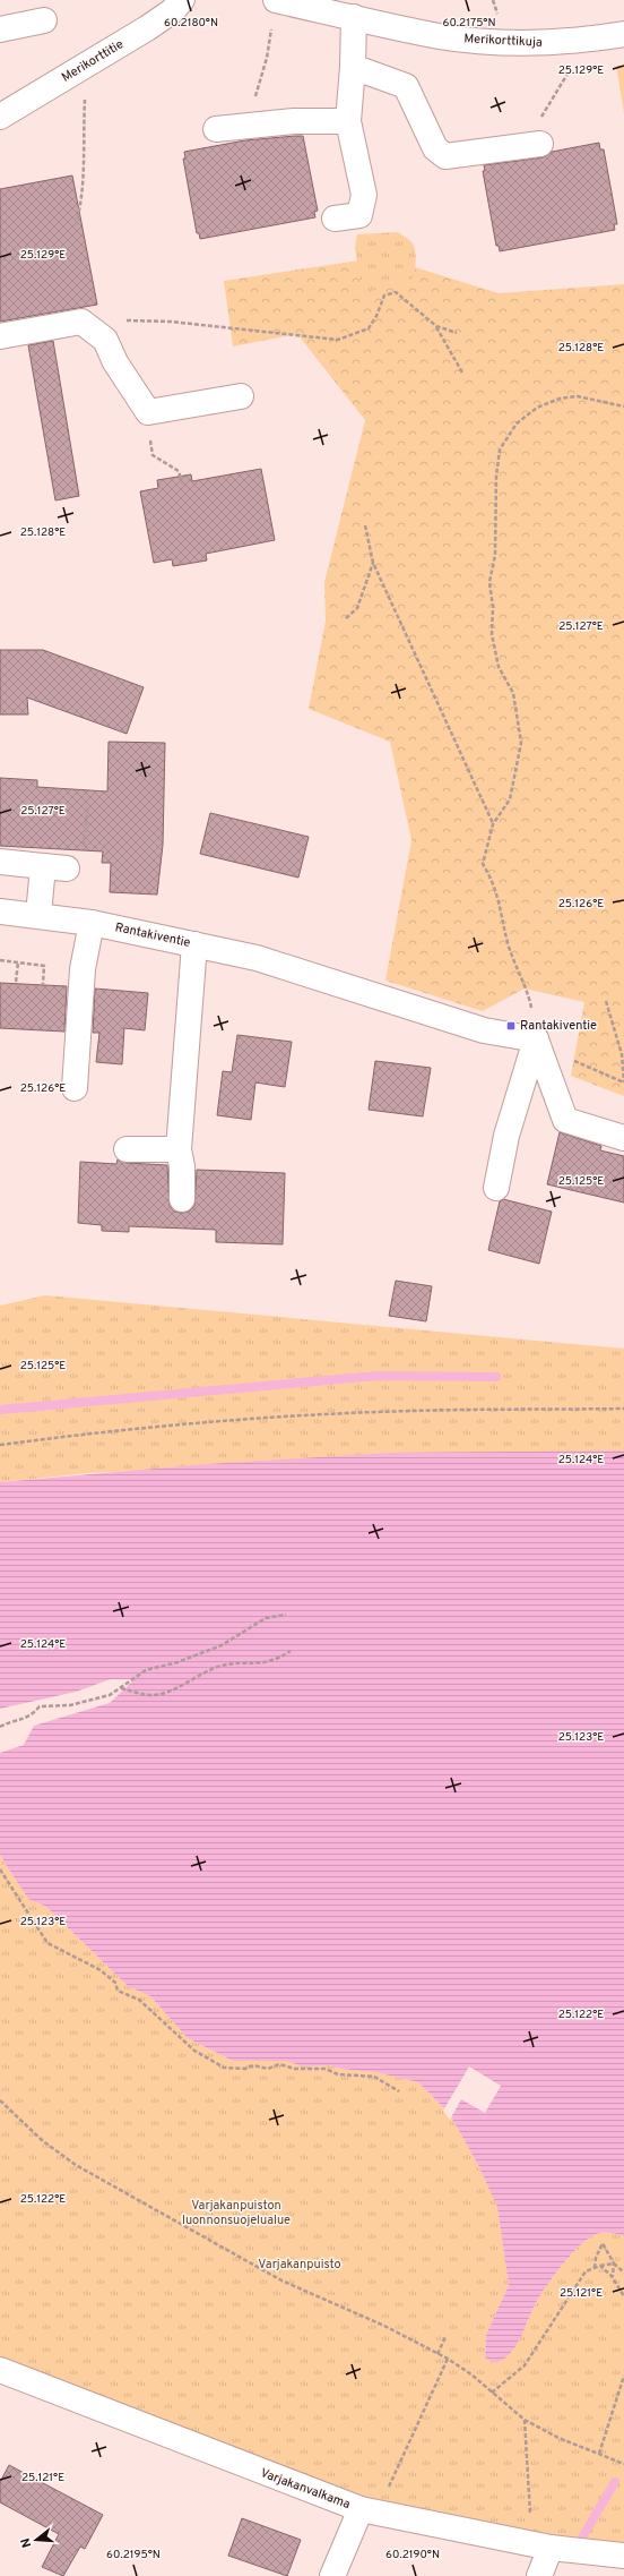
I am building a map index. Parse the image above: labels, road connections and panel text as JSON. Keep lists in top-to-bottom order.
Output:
{
  "streets": {
    "street": [
      "Merikorttikuja",
      "Merikorttitie",
      "Rantakiventie",
      "Varjakanvalkama"
    ]
  },
  "parks": ["Varjakanpuiston luonnonsuojelualue", "Varjakanpuisto"],
  "places": {
    "transit": ["Rantakiventie"]
  },
  "north": "left",
  "coordinates": [
    "60.2180°N",
    "60.2175°N",
    "25.129°E",
    "25.128°E",
    "25.127°E",
    "25.126°E",
    "25.125°E",
    "25.124°E",
    "25.123°E",
    "25.122°E",
    "25.121°E",
    "60.2195°N",
    "60.2190°N"
  ]
}
